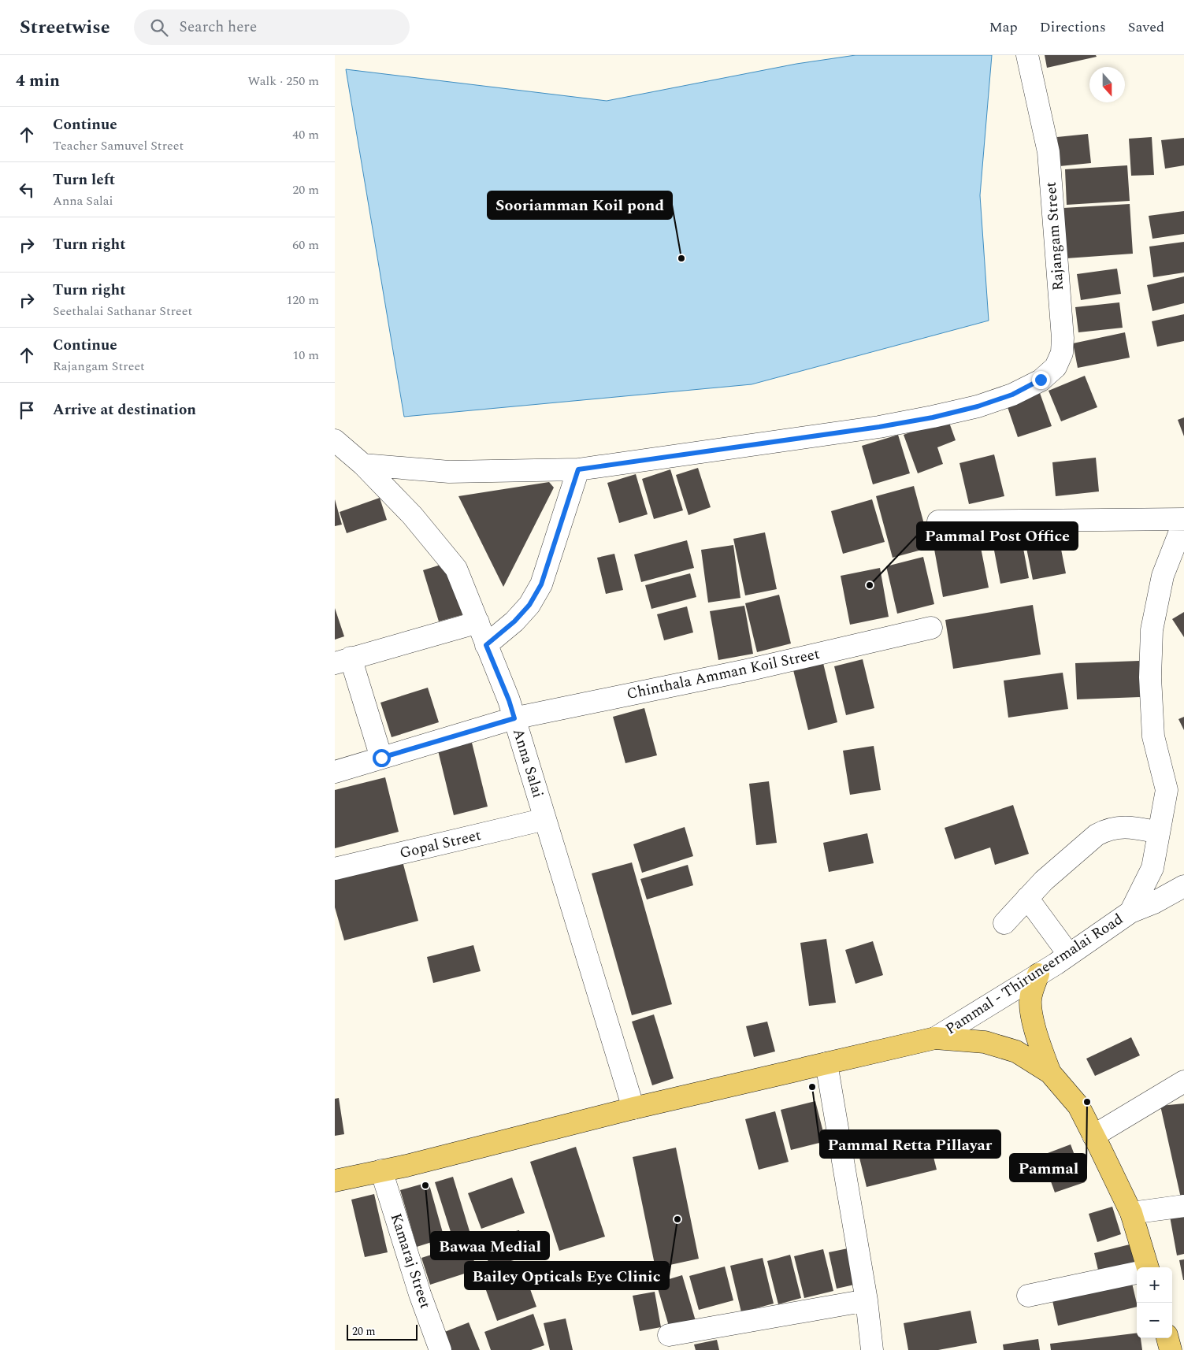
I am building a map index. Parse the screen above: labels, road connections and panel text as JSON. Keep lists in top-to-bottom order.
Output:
{
  "streets": {
    "street": [
      "Rajangam Street",
      "Chinthala Amman Koil Street",
      "Anna Salai",
      "Gopal Street",
      "Pammal - Thiruneermalai Road",
      "Kamaraj Street"
    ]
  },
  "crossings": [
    ["Rajangam Street", "Anna Salai"],
    ["Chinthala Amman Koil Street", "Anna Salai"],
    ["Anna Salai", "Gopal Street"]
  ],
  "places": [
    "Sooriamman Koil pond",
    "Pammal Post Office",
    "Pammal Retta Pillayar",
    "Pammal",
    "Bawaa Medial",
    "Bailey Opticals Eye Clinic"
  ],
  "scale_bar": "20 m",
  "north": "bottom",
  "page": {
    "header": "Streetwise",
    "search": "Search here",
    "nav": ["Map", "Directions", "Saved"],
    "heading": ["4 min", "Walk · 250 m"],
    "list": [
      ["Continue", "Teacher Samuvel Street", "40 m"],
      ["Turn left", "Anna Salai", "20 m"],
      ["Turn right", "60 m"],
      ["Turn right", "Seethalai Sathanar Street", "120 m"],
      ["Continue", "Rajangam Street", "10 m"],
      "Arrive at destination"
    ],
    "map_buttons": ["+", "−"],
    "scale": "20 m"
  }
}
